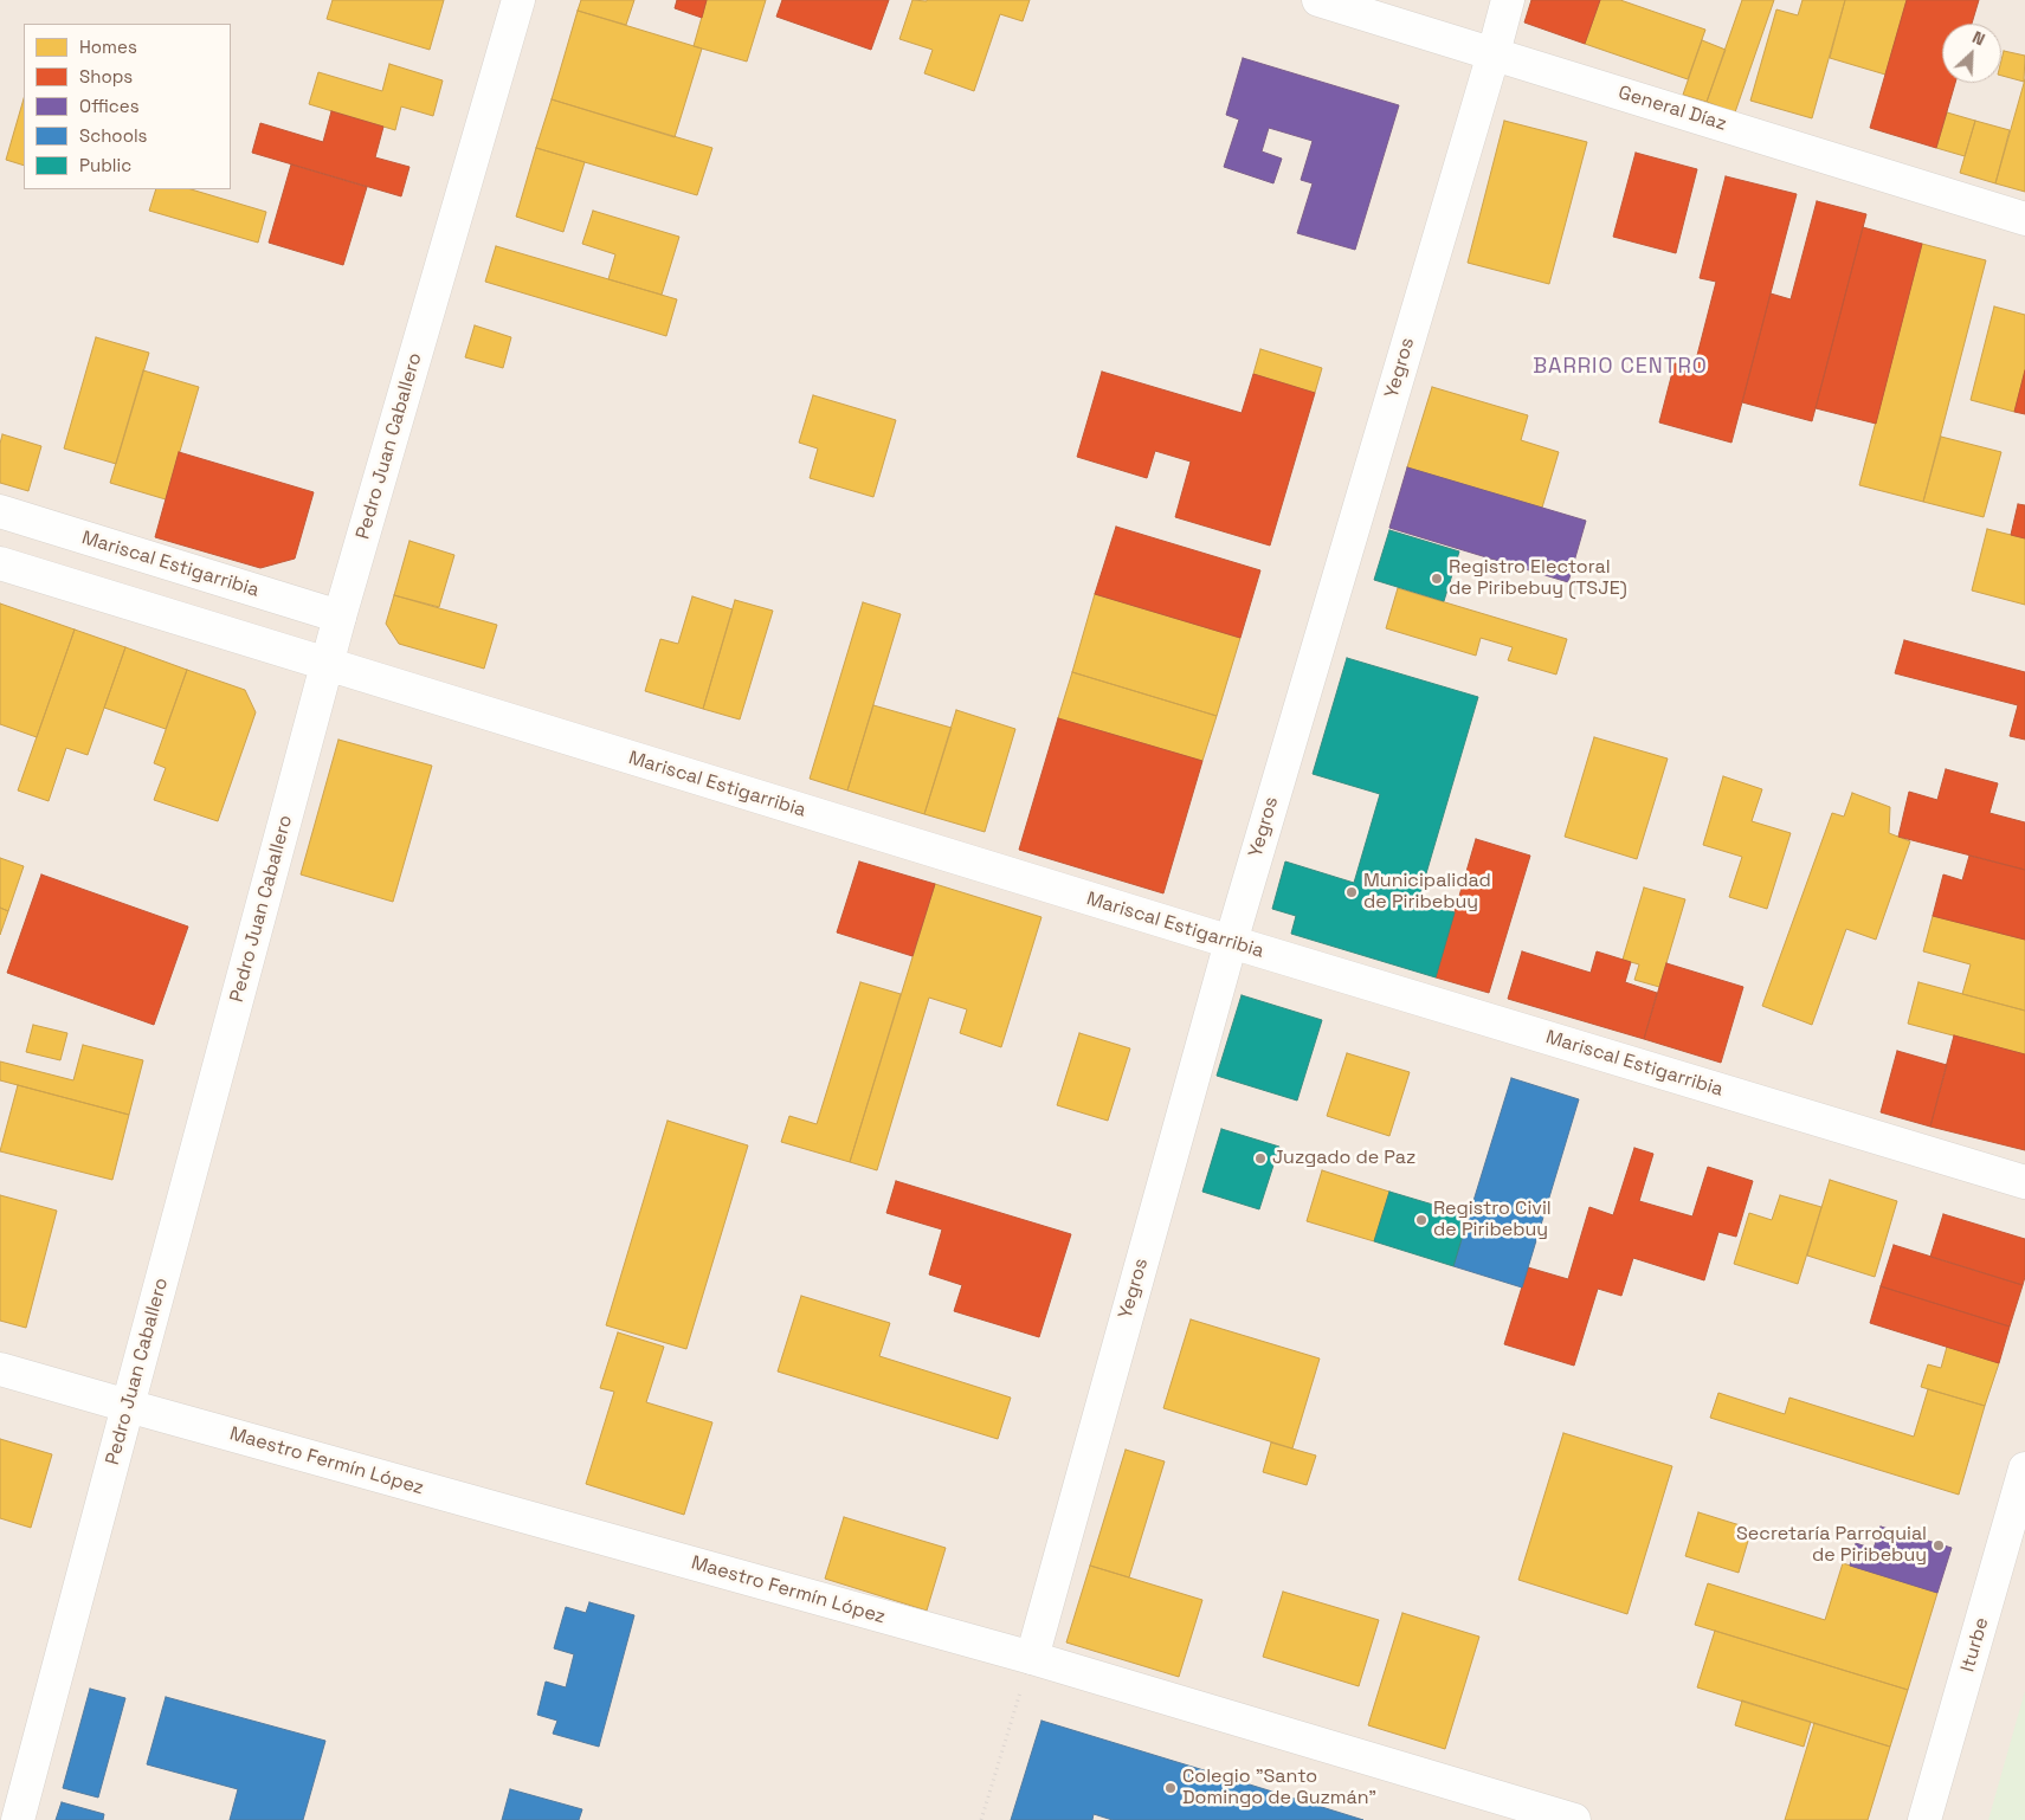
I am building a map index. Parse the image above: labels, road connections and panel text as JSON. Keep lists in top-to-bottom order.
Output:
{
  "streets": {
    "street": [
      "General Díaz",
      "Yegros",
      "Pedro Juan Caballero",
      "Mariscal Estigarribia",
      "Maestro Fermín López",
      "Iturbe"
    ]
  },
  "crossings": [
    ["General Díaz", "Yegros"],
    ["Yegros", "Mariscal Estigarribia"],
    ["Yegros", "Maestro Fermín López"],
    ["Pedro Juan Caballero", "Mariscal Estigarribia"],
    ["Pedro Juan Caballero", "Maestro Fermín López"]
  ],
  "districts": ["BARRIO CENTRO"],
  "places": [
    "Registro Electoral de Piribebuy (TSJE)",
    "Municipalidad de Piribebuy",
    "Juzgado de Paz",
    "Registro Civil de Piribebuy",
    "Secretaría Parroquial de Piribebuy",
    "Colegio \"Santo Domingo de Guzmán\""
  ],
  "legend": [
    "Homes",
    "Shops",
    "Offices",
    "Schools",
    "Public"
  ],
  "north": "top right"
}
